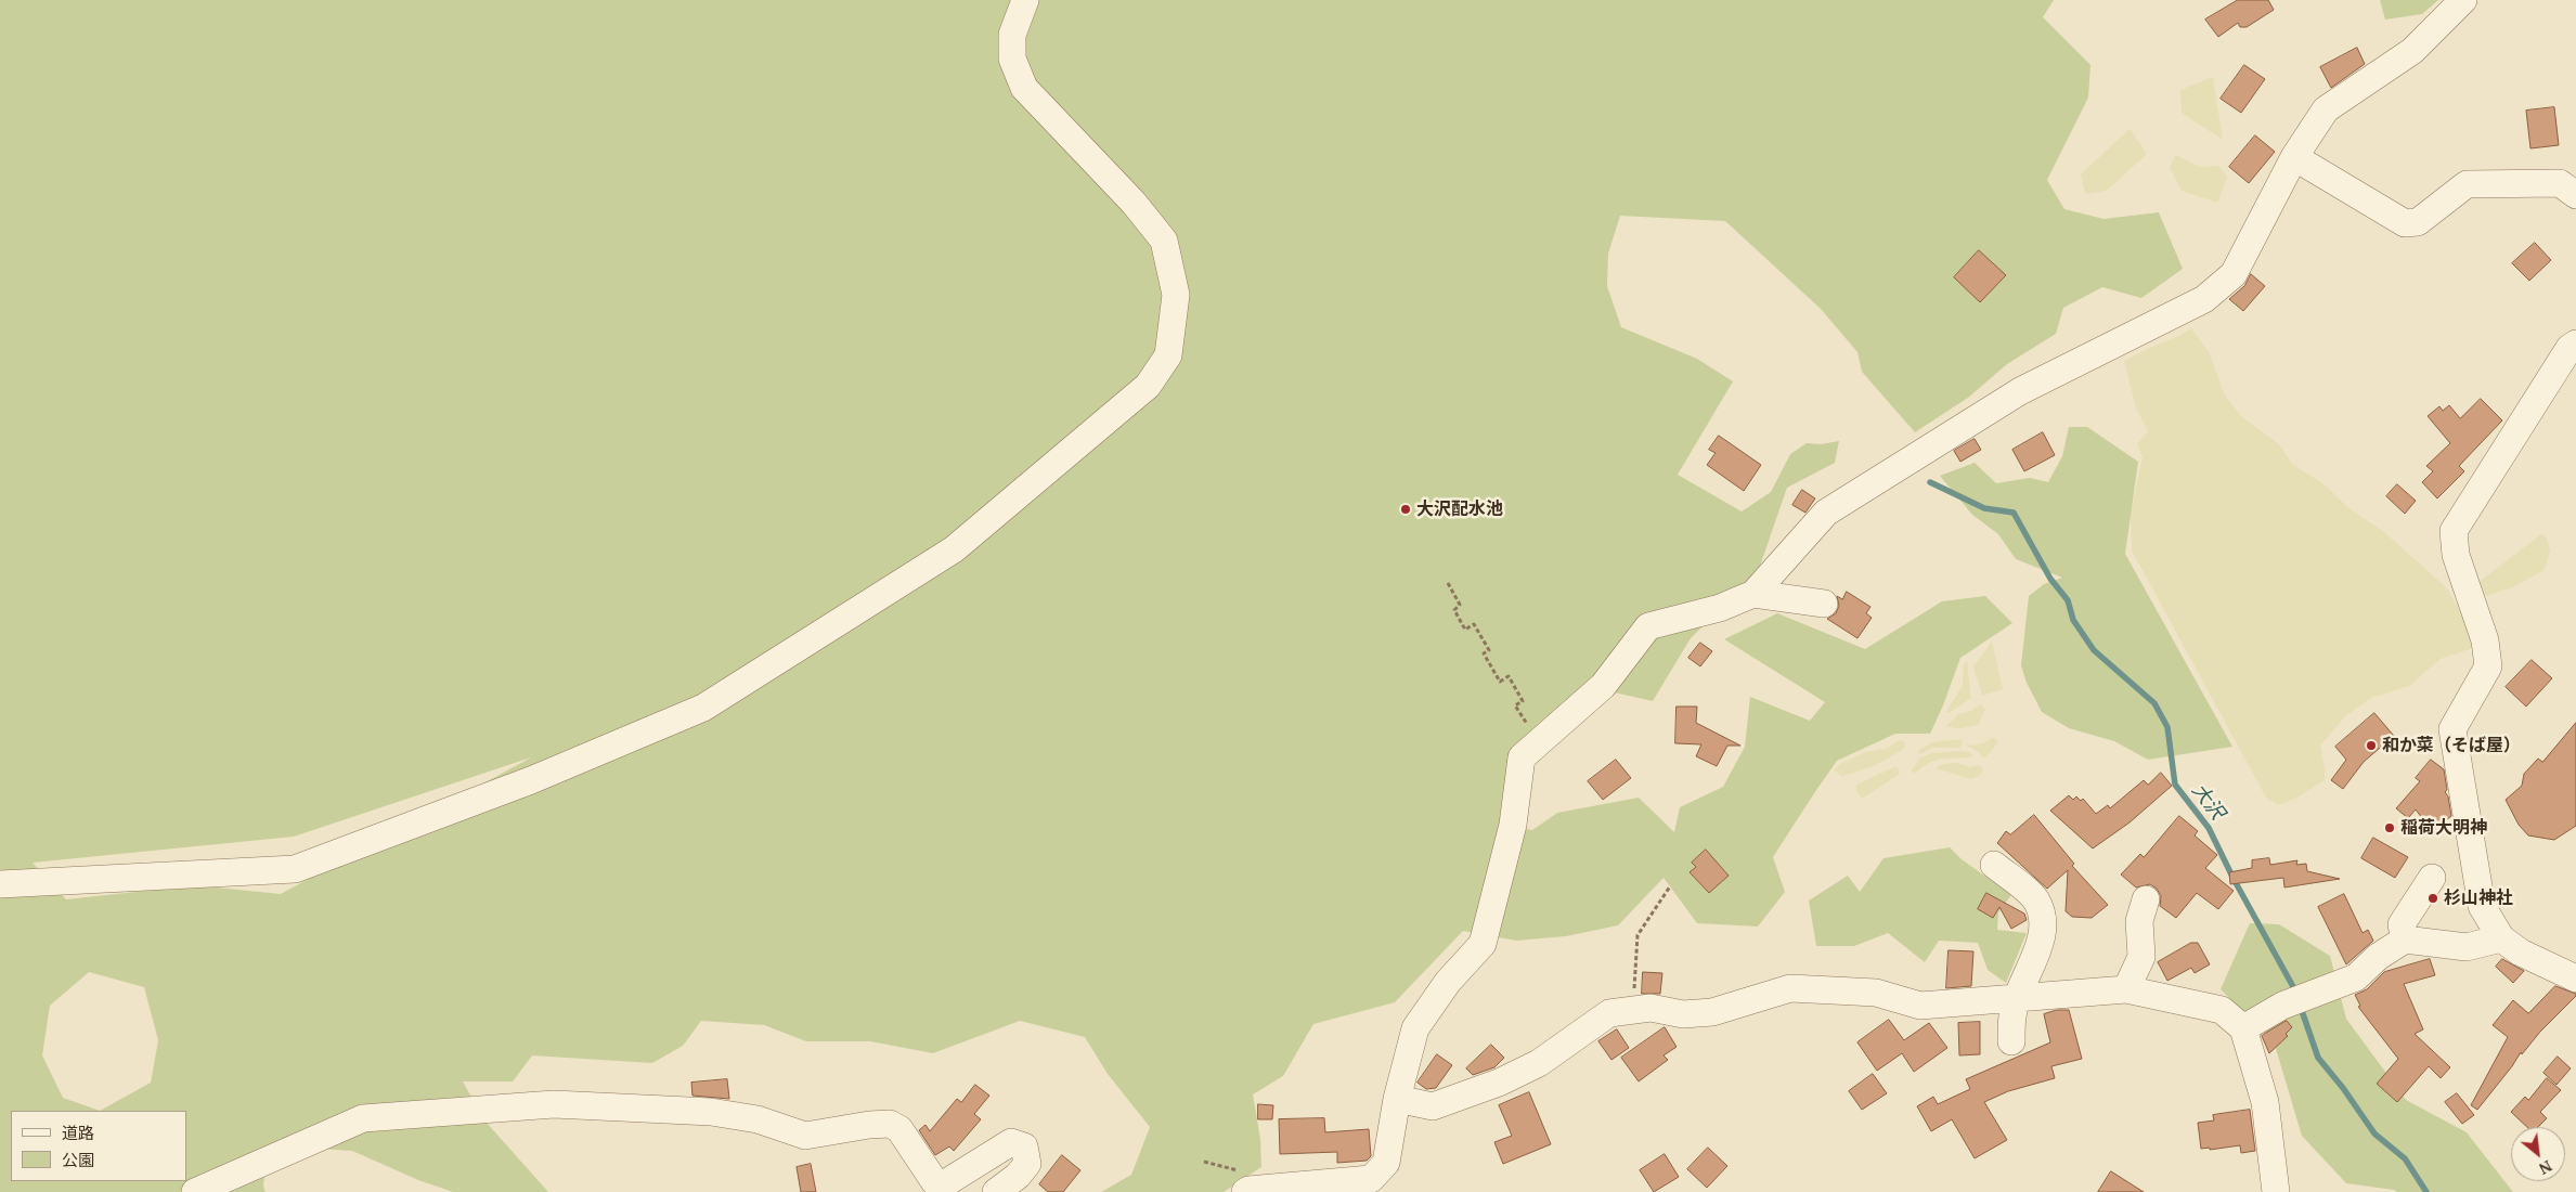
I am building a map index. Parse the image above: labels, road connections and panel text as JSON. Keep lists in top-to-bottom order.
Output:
{
  "water": ["大沢"],
  "places": [
    "大沢配水池",
    "和か菜（そば屋）",
    "稲荷大明神",
    "杉山神社"
  ],
  "legend": ["道路", "公園"],
  "north": "bottom right"
}
